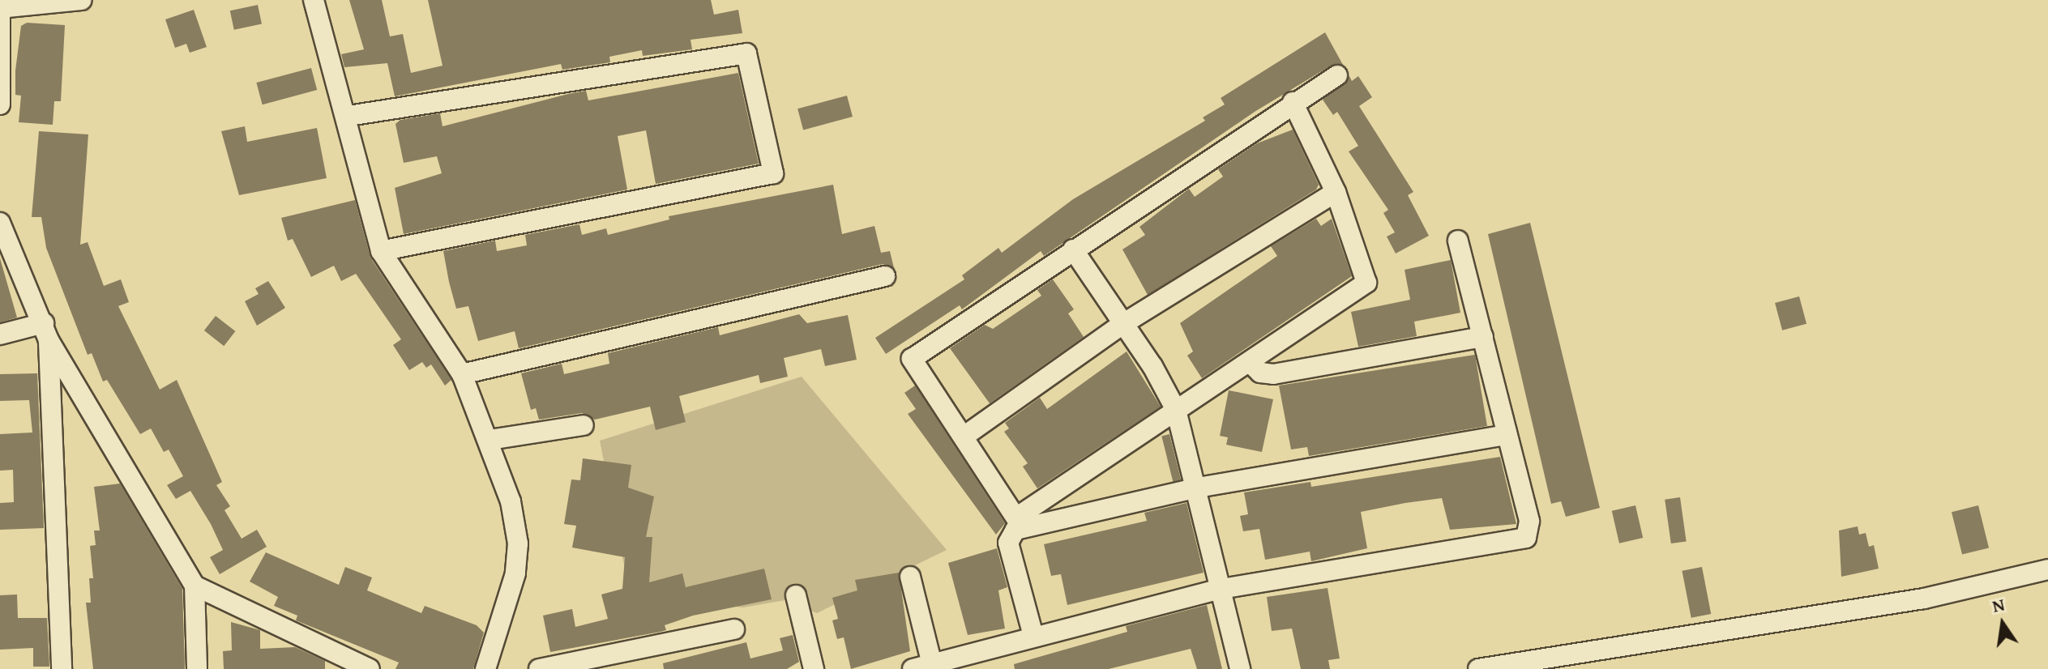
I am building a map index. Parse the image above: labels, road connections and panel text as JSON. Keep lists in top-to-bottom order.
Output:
{
  "north": "top"
}
